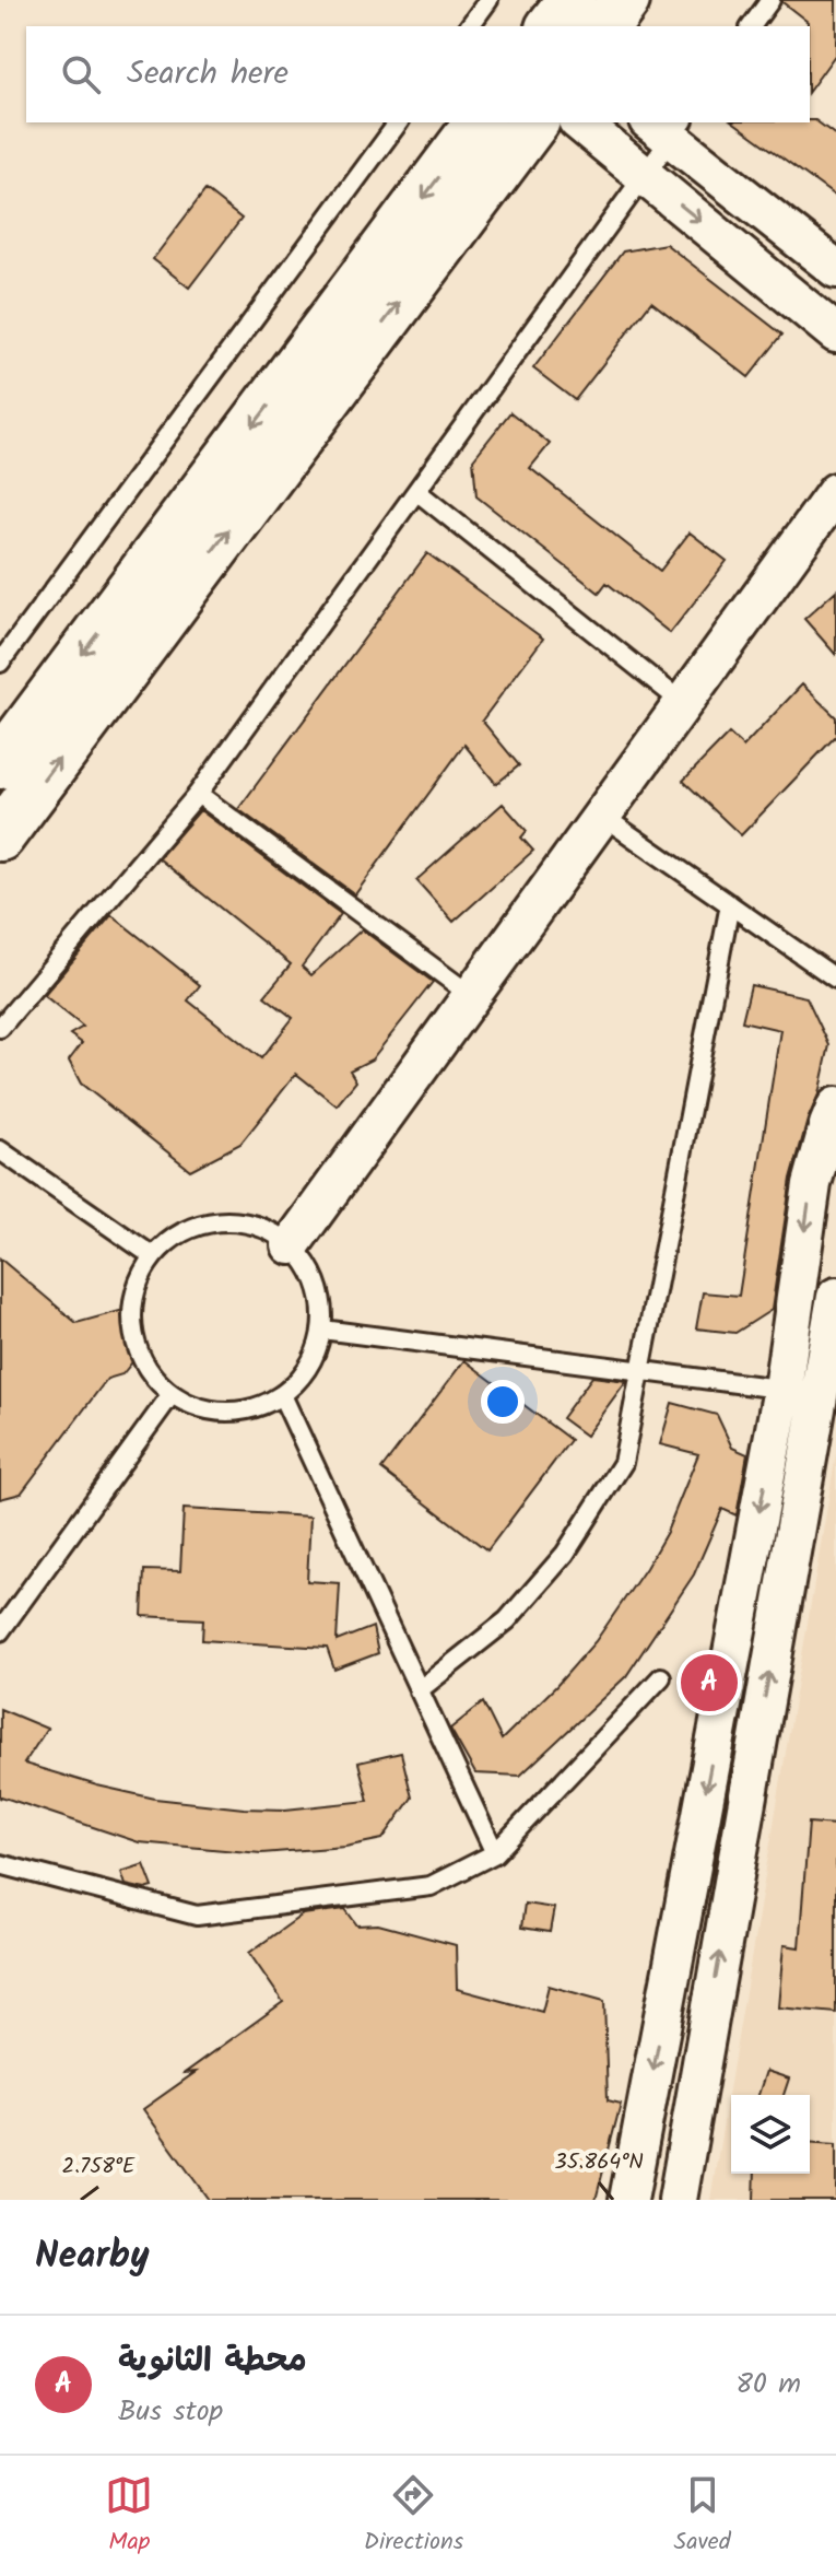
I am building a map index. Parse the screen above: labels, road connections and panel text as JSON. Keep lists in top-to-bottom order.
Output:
{
  "page": {
    "search": "Search here",
    "pins": "A",
    "heading": "Nearby",
    "list": [
      {
        "mark": "A",
        "name": "محطة الثانوية",
        "note": "Bus stop",
        "value": "80 m"
      }
    ],
    "nav": ["Map", "Directions", "Saved"]
  },
  "coordinates": ["35.864°N", "2.758°E"]
}
